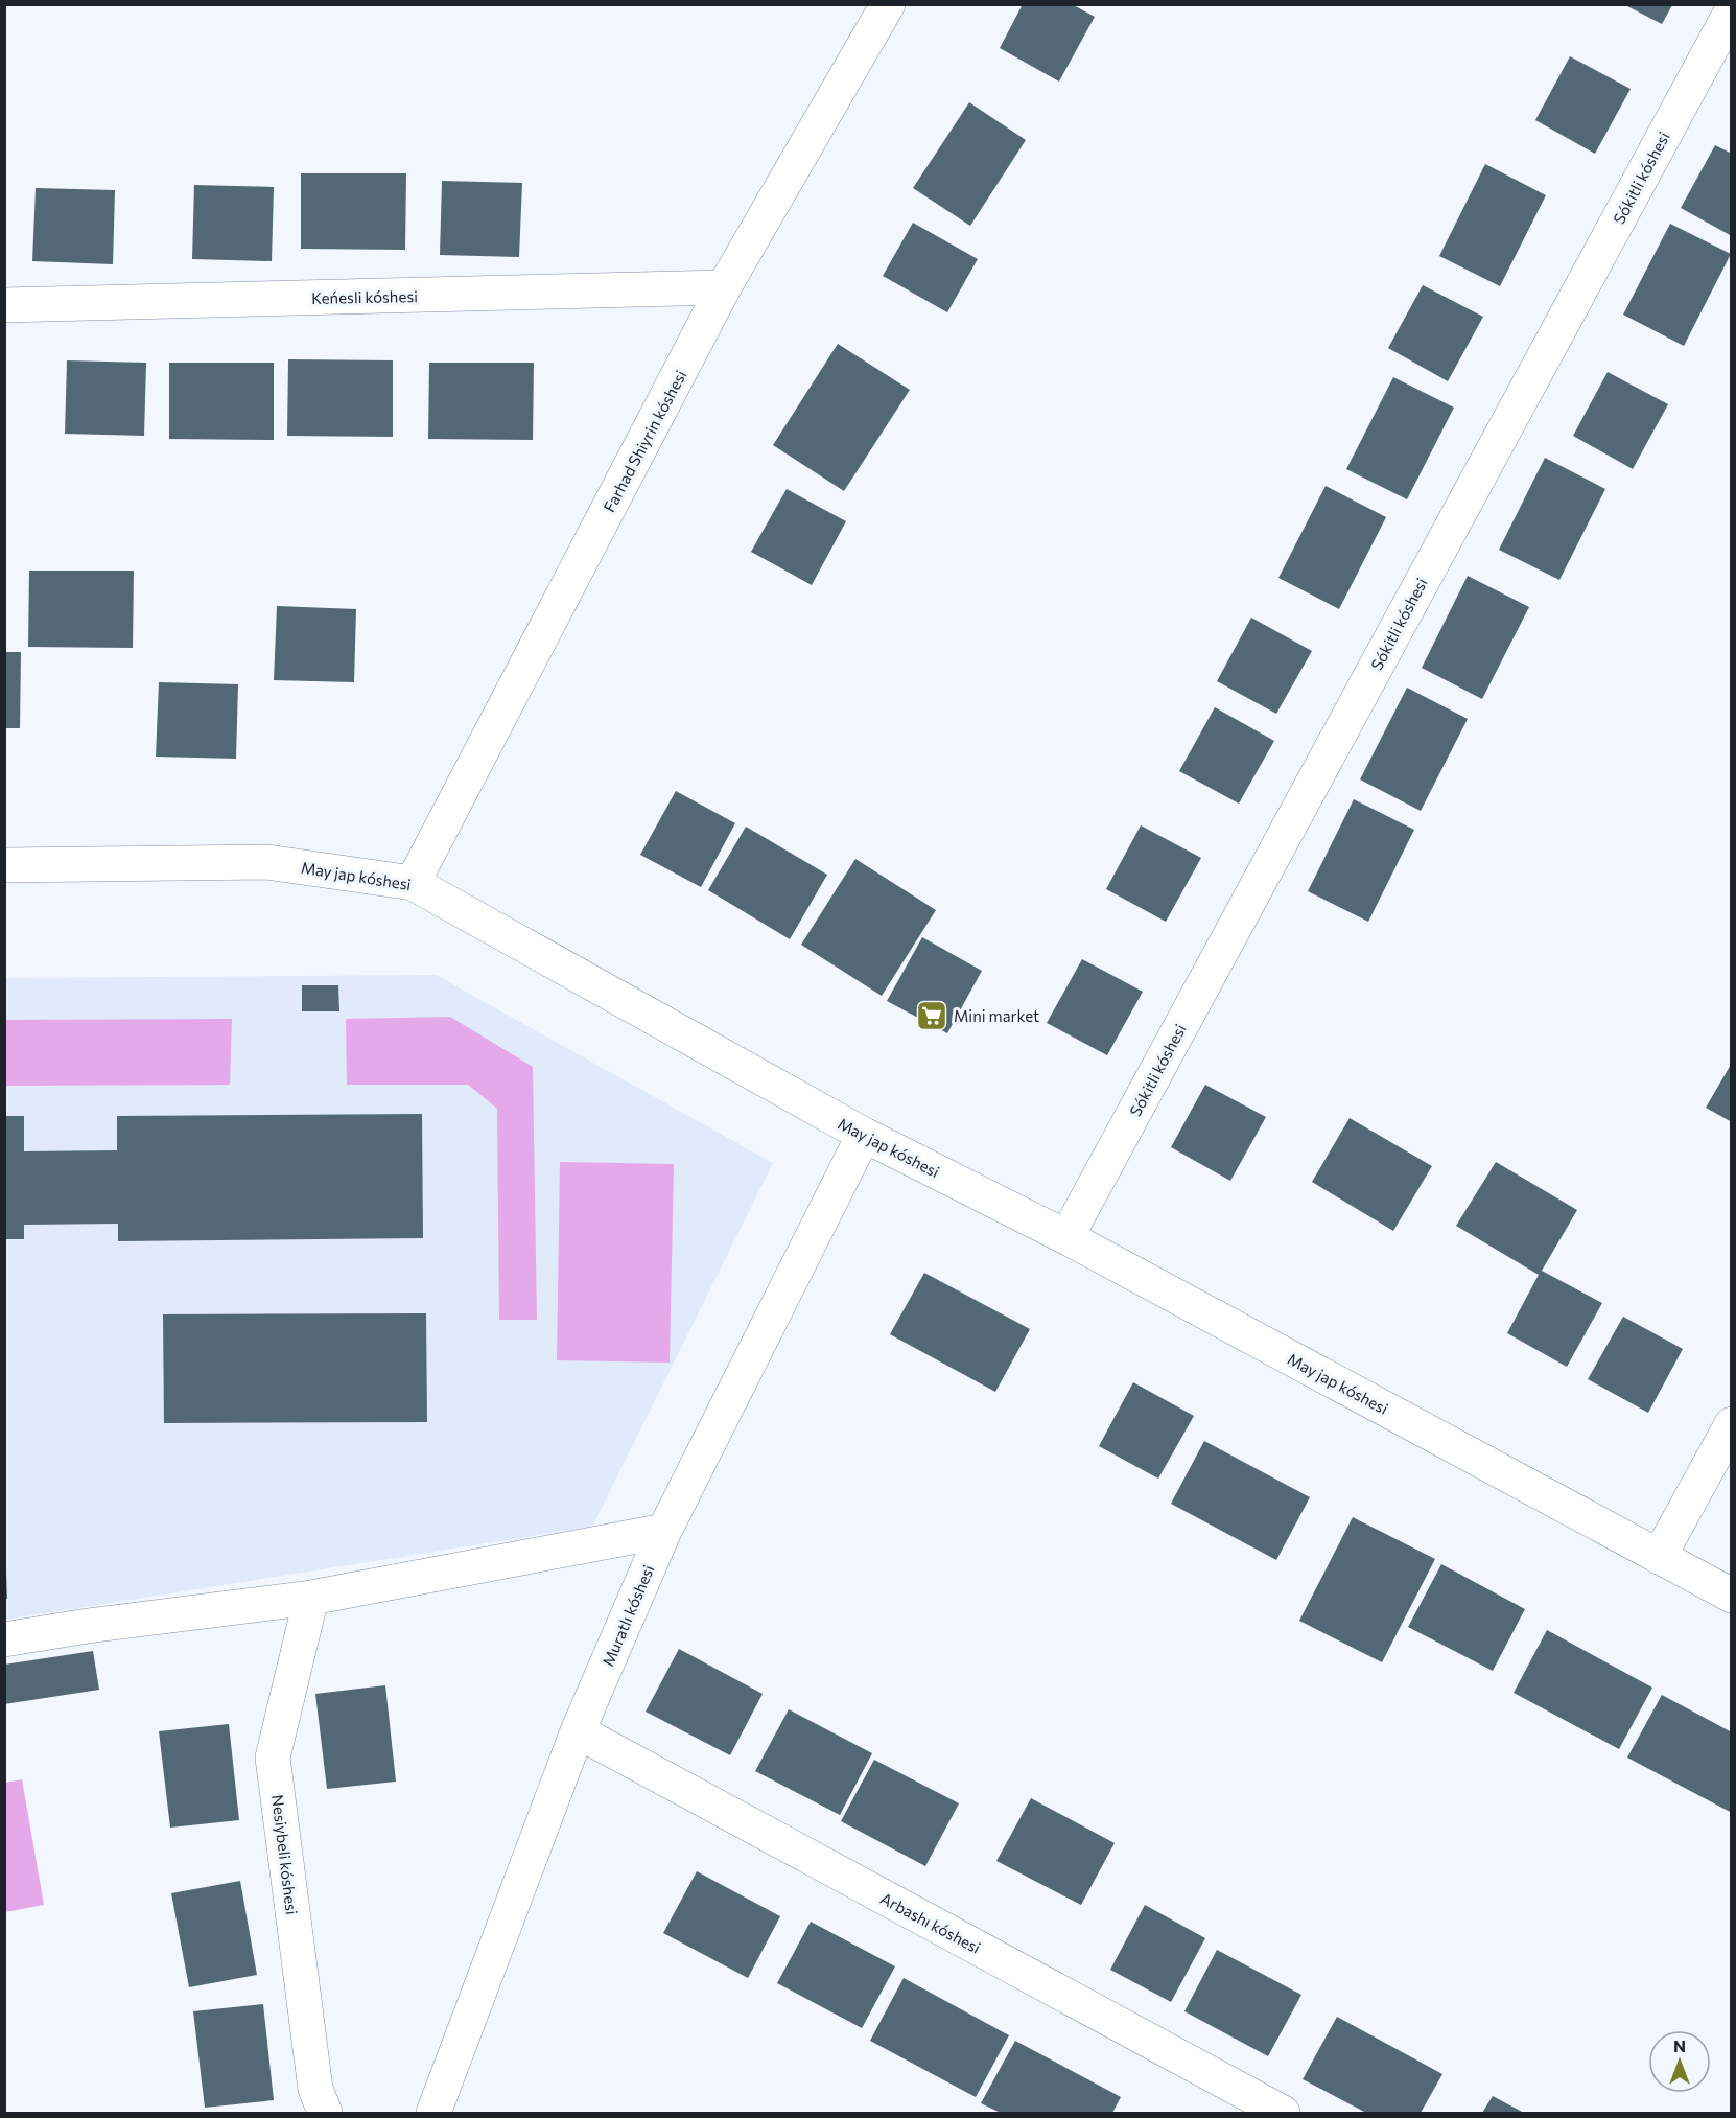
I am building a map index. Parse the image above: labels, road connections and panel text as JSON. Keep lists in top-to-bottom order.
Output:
{
  "streets": {
    "street": [
      "Sókitli kóshesi",
      "Keńesli kóshesi",
      "Farhad Shiyrin kóshesi",
      "May jap kóshesi",
      "Muratlı kóshesi",
      "Nesiybeli kóshesi",
      "Arbashı kóshesi"
    ]
  },
  "crossings": [
    ["Sókitli kóshesi", "May jap kóshesi"],
    ["Keńesli kóshesi", "Farhad Shiyrin kóshesi"],
    ["Farhad Shiyrin kóshesi", "May jap kóshesi"],
    ["May jap kóshesi", "Muratlı kóshesi"],
    ["Muratlı kóshesi", "Arbashı kóshesi"]
  ],
  "places": {
    "supermarket": ["Mini market"]
  },
  "north": "top"
}
